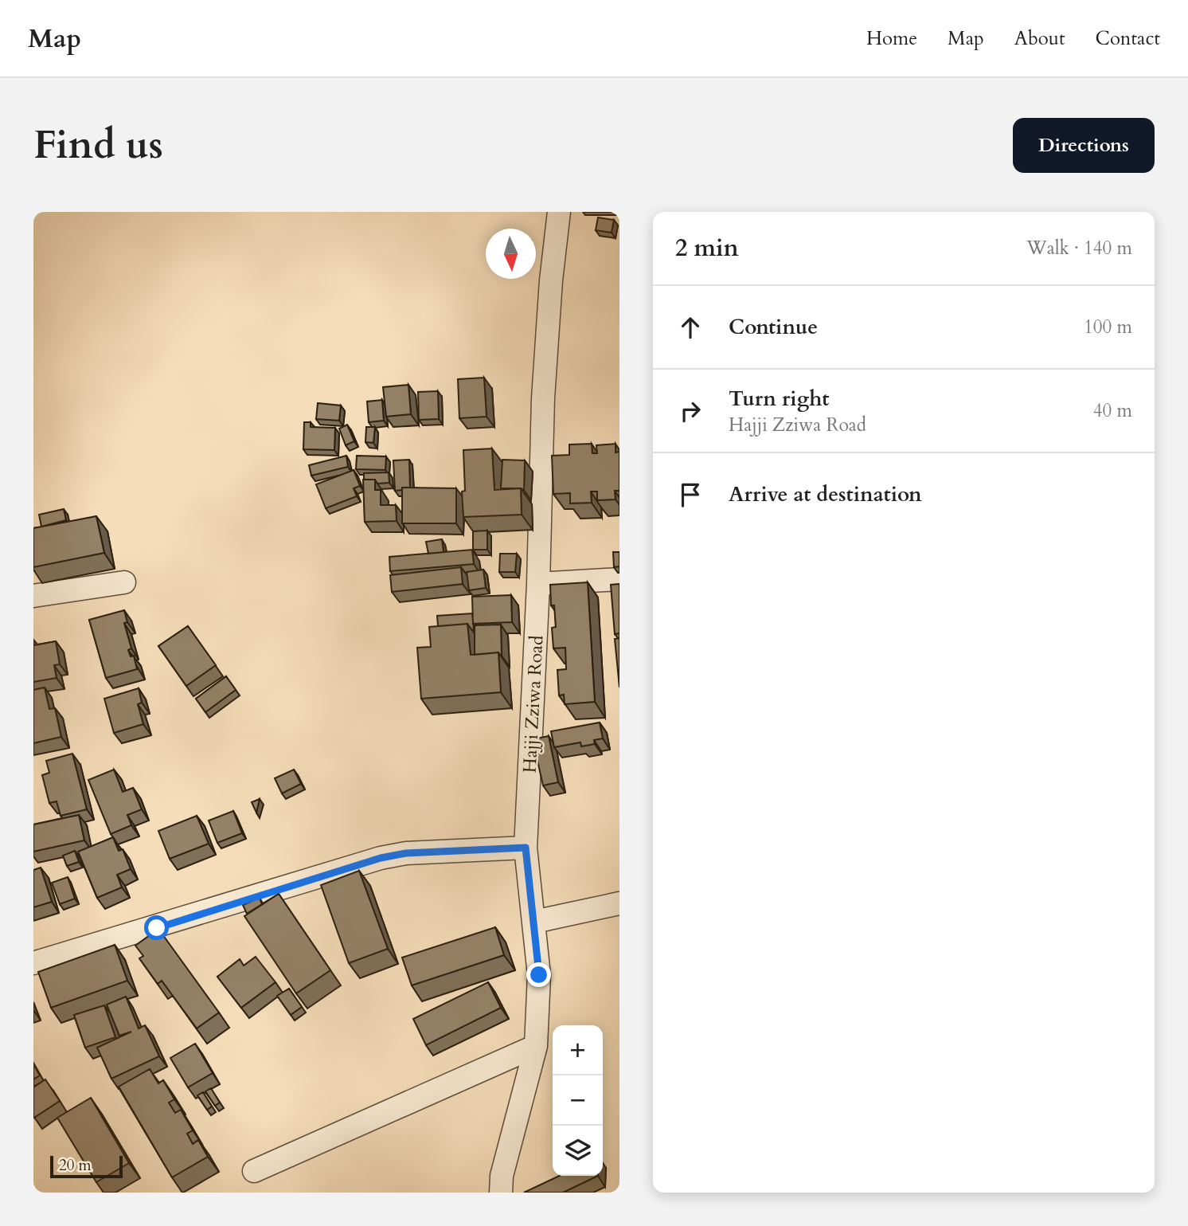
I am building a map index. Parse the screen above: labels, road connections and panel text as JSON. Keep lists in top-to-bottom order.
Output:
{
  "streets": {
    "street": ["Hajji Zziwa Road"]
  },
  "scale_bar": "20 m",
  "north": "bottom",
  "page": {
    "header": "Map",
    "nav": [
      "Home",
      "Map",
      "About",
      "Contact"
    ],
    "buttons": "Directions",
    "title": "Find us",
    "heading": ["2 min", "Walk · 140 m"],
    "list": [
      ["Continue", "100 m"],
      ["Turn right", "Hajji Zziwa Road", "40 m"],
      "Arrive at destination"
    ],
    "map_buttons": ["+", "−"],
    "scale": "20 m"
  }
}
